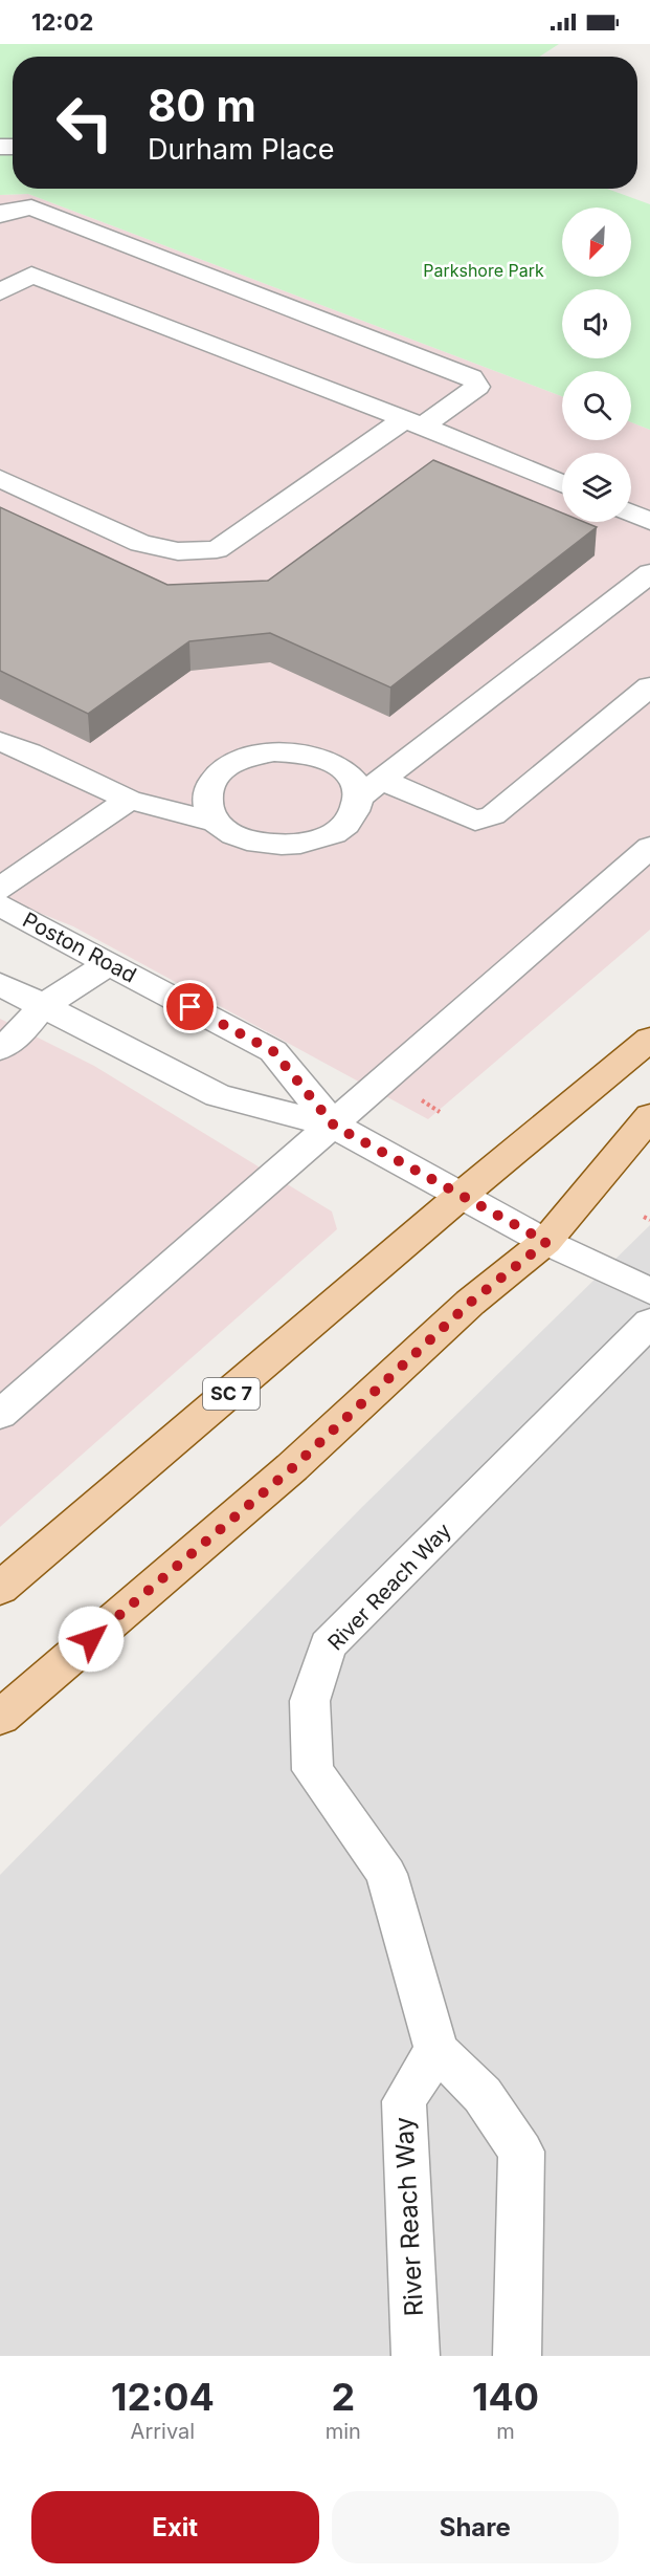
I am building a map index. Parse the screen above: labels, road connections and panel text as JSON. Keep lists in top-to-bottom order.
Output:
{
  "streets": {
    "main road": ["SC 7"],
    "street": ["Poston Road", "River Reach Way"]
  },
  "crossings": [
    ["Poston Road", "SC 7"]
  ],
  "parks": ["Parkshore Park"],
  "north": "bottom left",
  "page": {
    "status": "12:02",
    "turn": ["80 m", "Durham Place"],
    "eta": [
      "12:04",
      "Arrival",
      "2",
      "min",
      "140",
      "m"
    ],
    "buttons": ["Exit", "Share"]
  }
}
